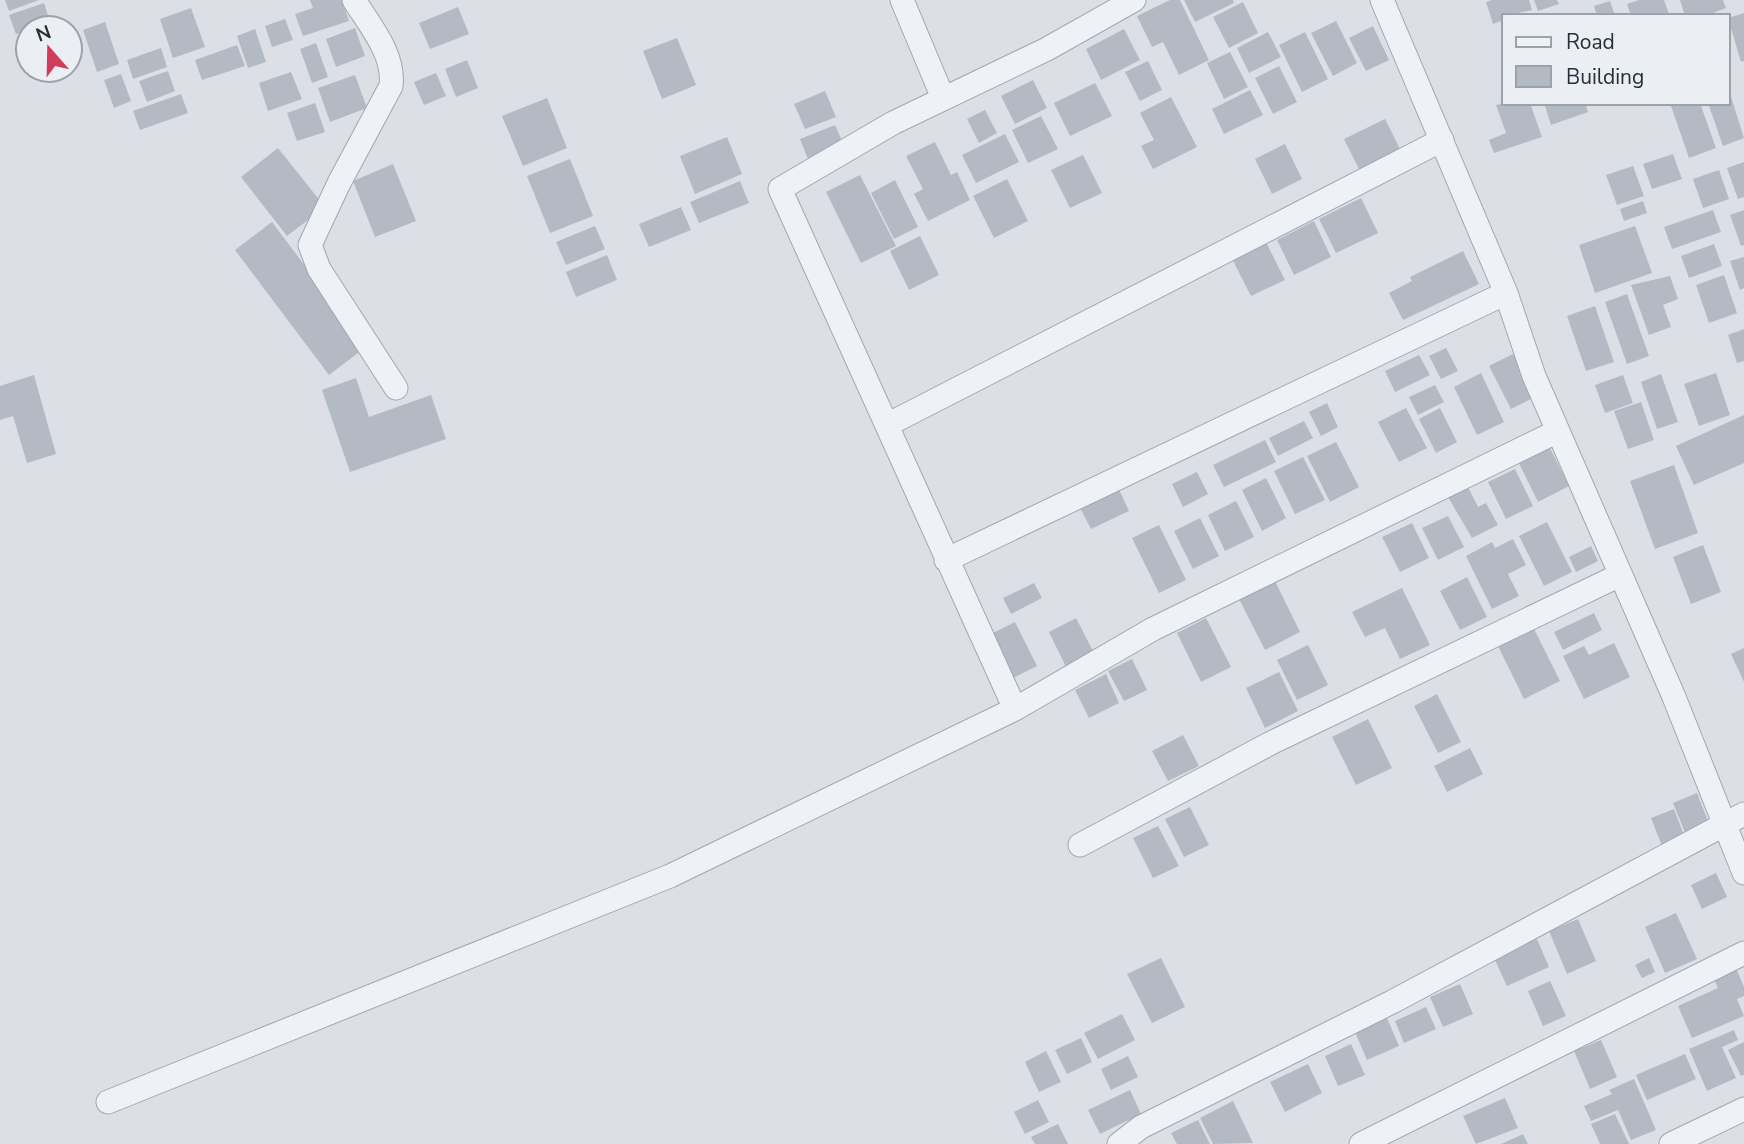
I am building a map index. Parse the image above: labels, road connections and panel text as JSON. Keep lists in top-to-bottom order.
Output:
{
  "legend": ["Road", "Building"],
  "north": "top"
}
